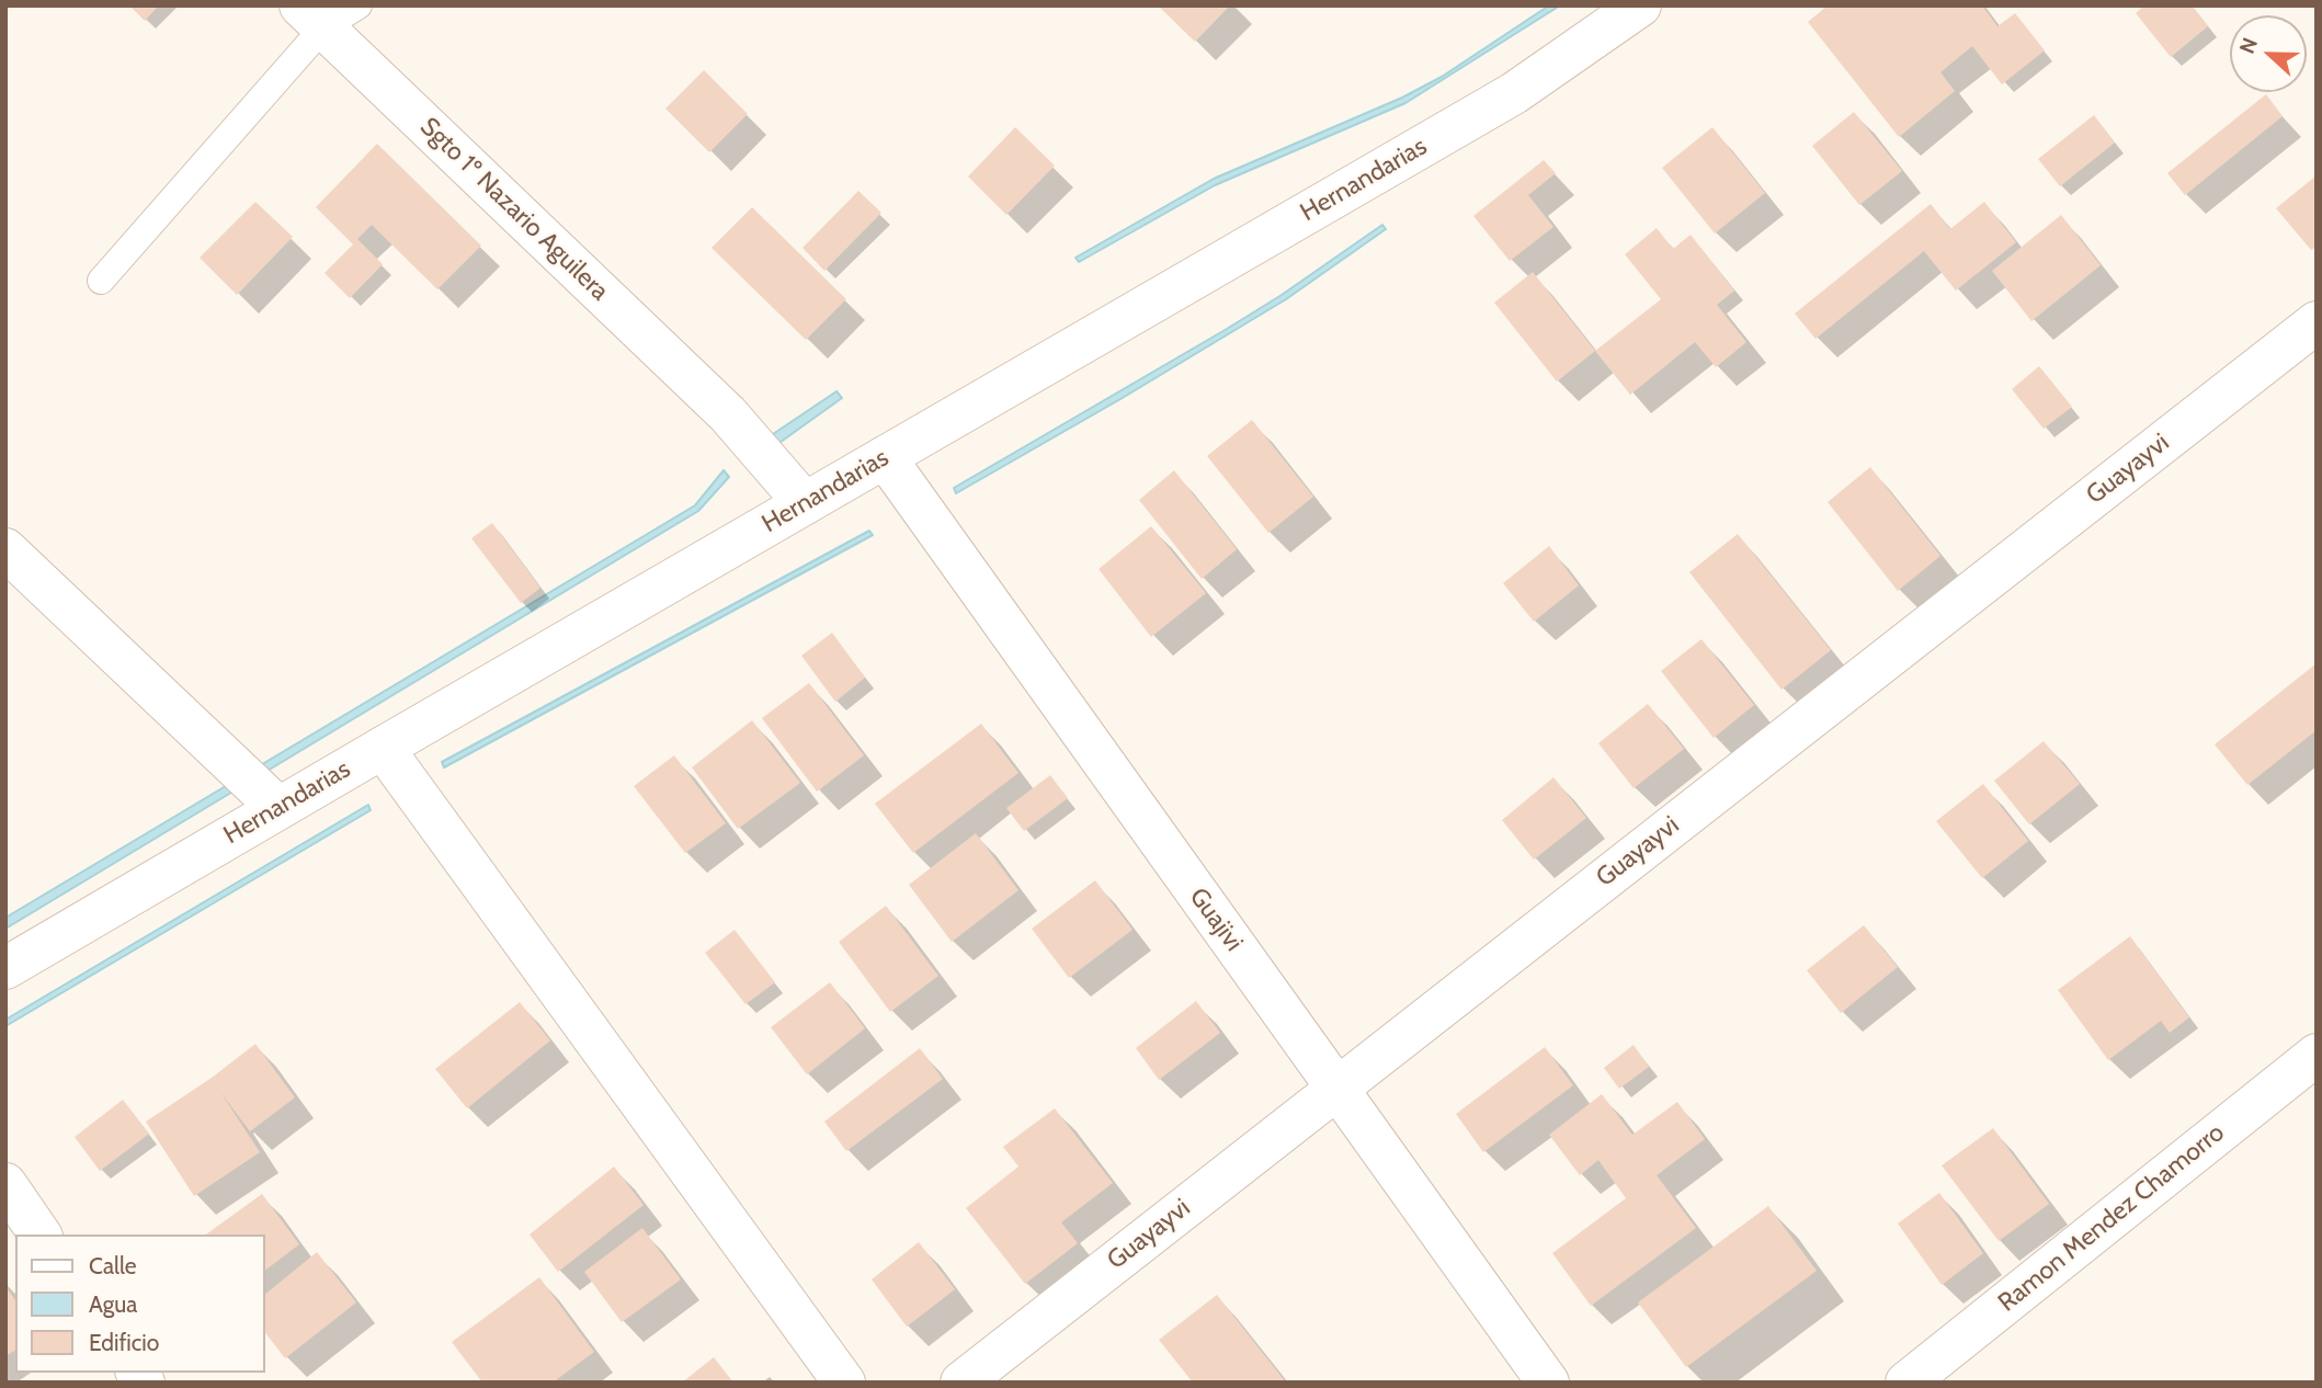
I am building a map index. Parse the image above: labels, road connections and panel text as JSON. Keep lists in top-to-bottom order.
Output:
{
  "streets": {
    "street": [
      "Hernandarias",
      "Sgto 1º Nazario Aguilera",
      "Guayayvi",
      "Guajivi",
      "Ramon Mendez Chamorro"
    ]
  },
  "crossings": [
    ["Hernandarias", "Sgto 1º Nazario Aguilera"],
    ["Hernandarias", "Guajivi"],
    ["Guayayvi", "Guajivi"]
  ],
  "legend": ["Calle", "Agua", "Edificio"],
  "north": "left"
}
